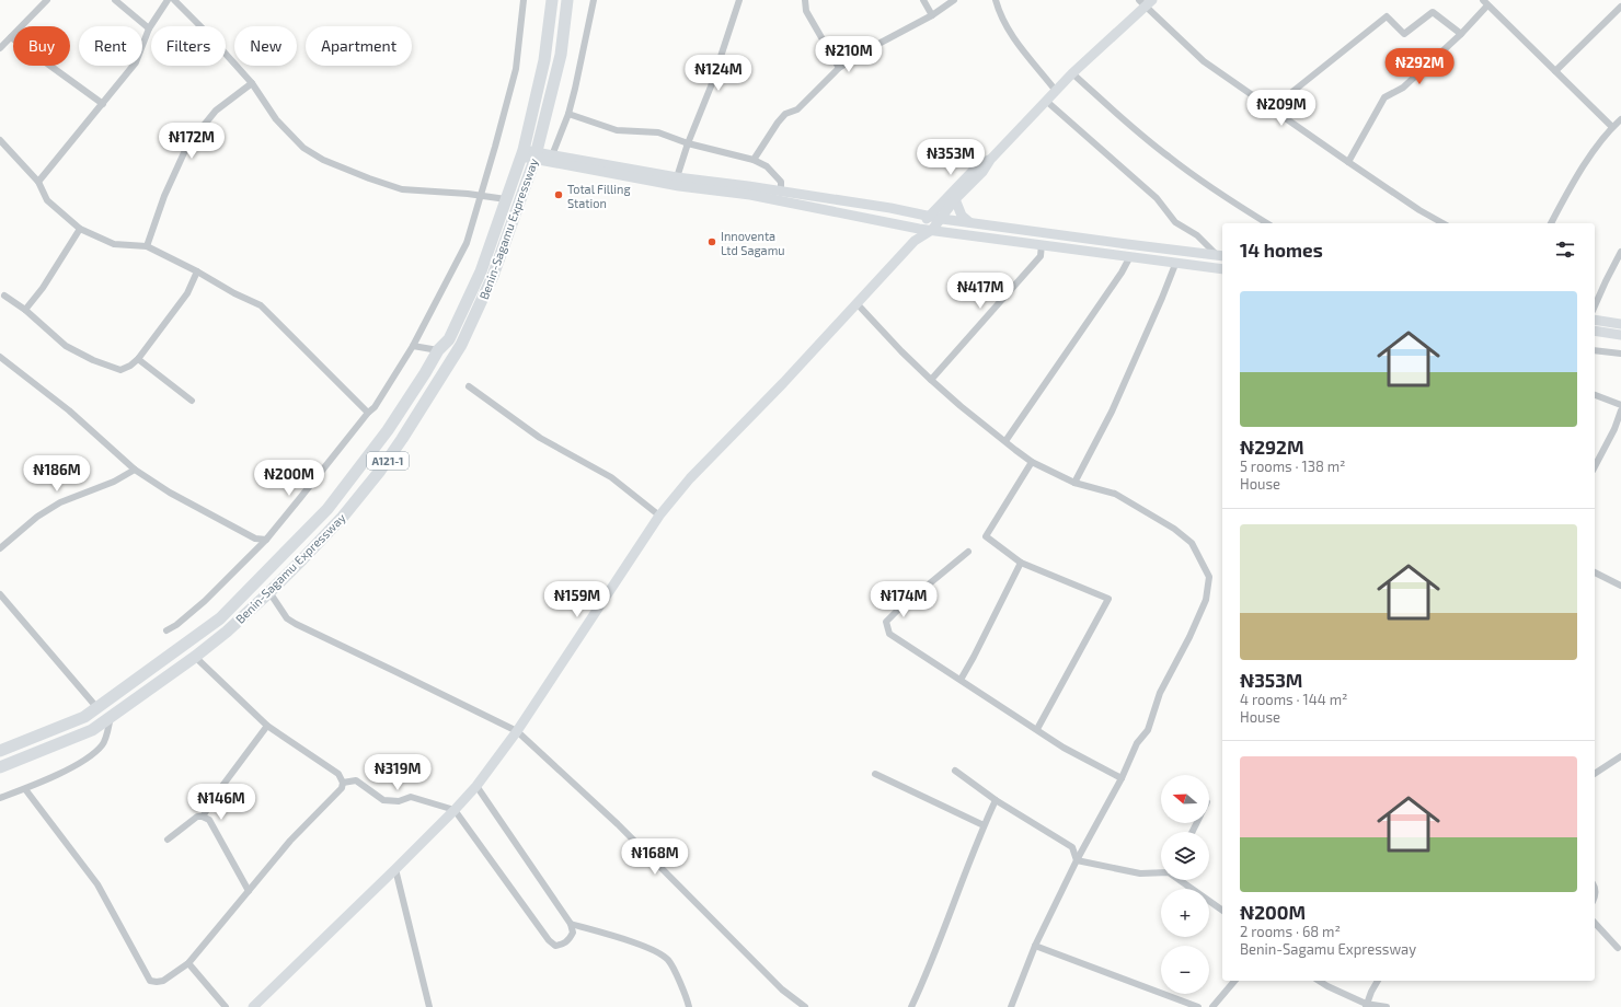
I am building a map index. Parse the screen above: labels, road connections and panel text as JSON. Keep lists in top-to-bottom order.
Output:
{
  "streets": {
    "highway": ["Benin-Sagamu Expressway", "A121-1"]
  },
  "places": ["Total Filling Station", "Innoventa Ltd Sagamu"],
  "north": "left",
  "page": {
    "chip": [
      "Buy",
      "Rent",
      "Filters",
      "New",
      "Apartment"
    ],
    "price": [
      "₦210M",
      "₦292M",
      "₦124M",
      "₦209M",
      "₦172M",
      "₦353M",
      "₦417M",
      "₦186M",
      "₦200M",
      "₦159M",
      "₦174M",
      "₦319M",
      "₦146M",
      "₦168M"
    ],
    "heading": "14 homes",
    "list": [
      {
        "name": "₦292M",
        "note": "5 rooms · 138 m² · House"
      },
      {
        "name": "₦353M",
        "note": "4 rooms · 144 m² · House"
      },
      {
        "name": "₦200M",
        "note": "2 rooms · 68 m² · Benin-Sagamu Expressway"
      }
    ],
    "map_buttons": ["+", "−"]
  }
}
